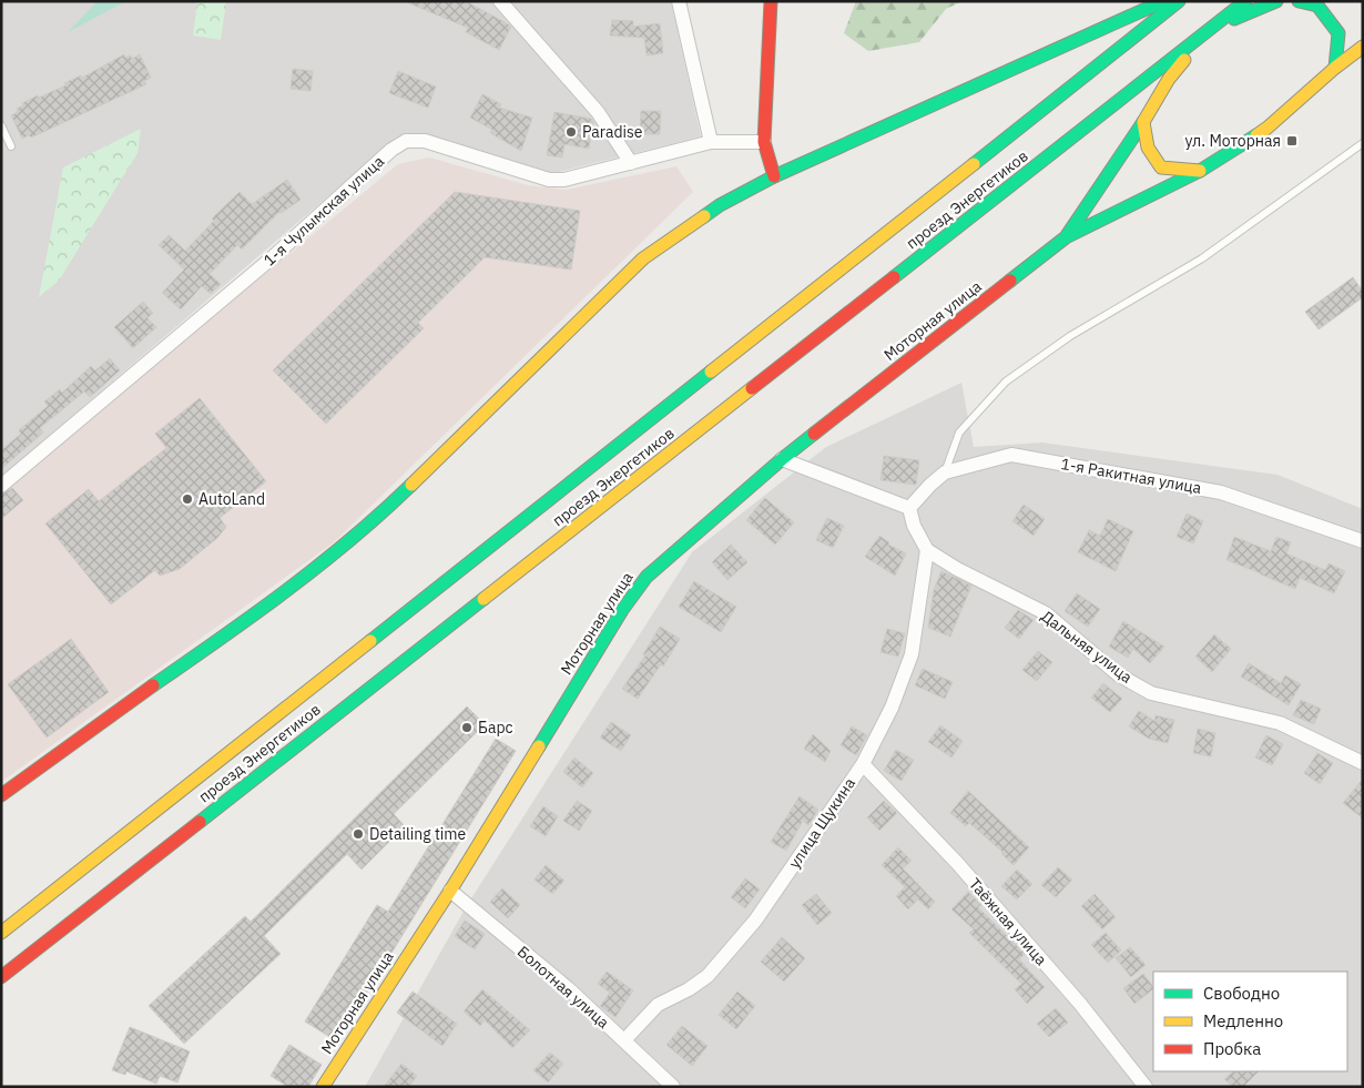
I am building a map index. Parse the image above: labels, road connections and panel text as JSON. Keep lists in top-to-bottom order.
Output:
{
  "streets": {
    "main road": ["проезд Энергетиков", "Моторная улица"],
    "street": [
      "1-я Чулымская улица",
      "1-я Ракитная улица",
      "Дальняя улица",
      "улица Щукина",
      "Таёжная улица",
      "Болотная улица"
    ]
  },
  "crossings": [
    ["Моторная улица", "Болотная улица"],
    ["Дальняя улица", "улица Щукина"],
    ["улица Щукина", "Таёжная улица"],
    ["улица Щукина", "Болотная улица"]
  ],
  "places": {
    "other": [
      "Paradise",
      "AutoLand",
      "Барс",
      "Detailing time"
    ],
    "transit": ["ул. Моторная"]
  },
  "legend": ["Свободно", "Медленно", "Пробка"]
}
